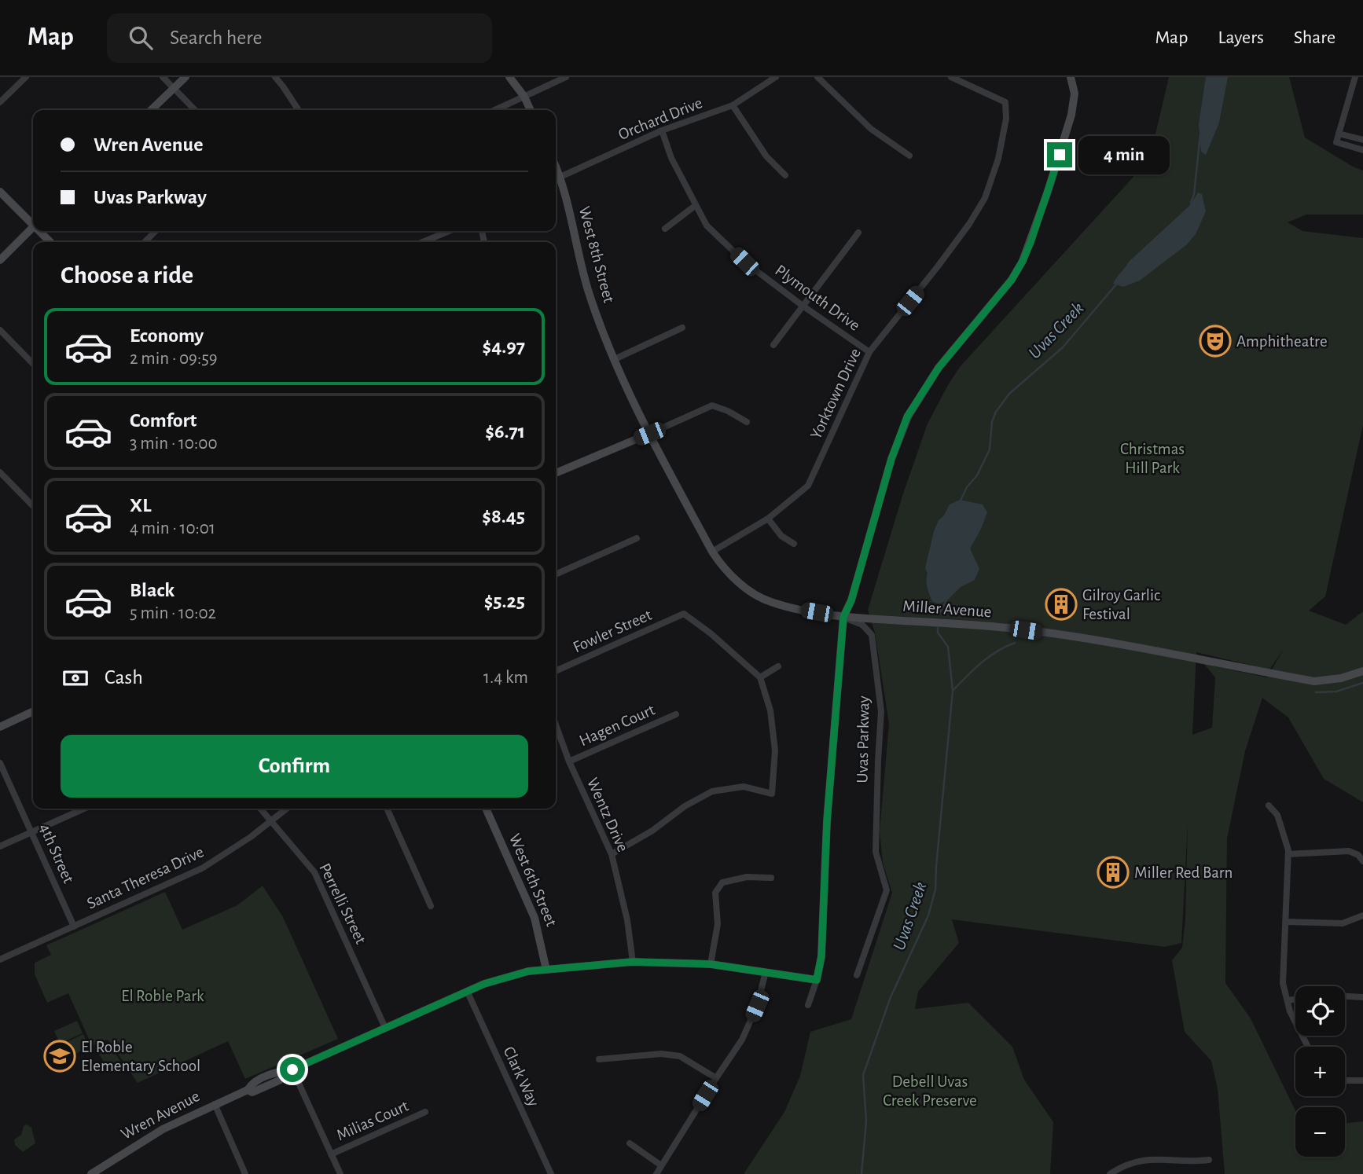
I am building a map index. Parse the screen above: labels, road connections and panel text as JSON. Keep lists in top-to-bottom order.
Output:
{
  "streets": {
    "street": [
      "Orchard Drive",
      "West 8th Street",
      "Plymouth Drive",
      "Yorktown Drive",
      "Miller Avenue",
      "Fowler Street",
      "Hagen Court",
      "Uvas Parkway",
      "Wentz Drive",
      "4th Street",
      "Santa Theresa Drive",
      "West 6th Street",
      "Perrelli Street",
      "Clark Way",
      "Wren Avenue",
      "Milias Court"
    ]
  },
  "crossings": [
    ["Orchard Drive", "West 8th Street"],
    ["Orchard Drive", "Plymouth Drive"],
    ["West 8th Street", "Miller Avenue"],
    ["Plymouth Drive", "Yorktown Drive"],
    ["Yorktown Drive", "Miller Avenue"],
    ["Miller Avenue", "Uvas Parkway"],
    ["Hagen Court", "Wentz Drive"],
    ["Wentz Drive", "Wren Avenue"],
    ["4th Street", "Santa Theresa Drive"],
    ["Santa Theresa Drive", "Perrelli Street"],
    ["West 6th Street", "Wren Avenue"],
    ["Perrelli Street", "Wren Avenue"],
    ["Clark Way", "Wren Avenue"]
  ],
  "water": ["Uvas Creek"],
  "parks": ["Christmas Hill Park", "El Roble Park", "Debell Uvas Creek Preserve"],
  "places": {
    "theatre": ["Amphitheatre"],
    "building": ["Gilroy Garlic Festival", "Miller Red Barn"],
    "school or university": ["El Roble Elementary School"]
  },
  "page": {
    "header": "Map",
    "search": "Search here",
    "nav": ["Map", "Layers", "Share"],
    "banner": ["Wren Avenue", "Uvas Parkway"],
    "bubble": "4 min",
    "heading": "Choose a ride",
    "list": [
      {
        "name": "Economy",
        "note": "2 min · 09:59",
        "value": "$4.97"
      },
      {
        "name": "Comfort",
        "note": "3 min · 10:00",
        "value": "$6.71"
      },
      {
        "name": "XL",
        "note": "4 min · 10:01",
        "value": "$8.45"
      },
      {
        "name": "Black",
        "note": "5 min · 10:02",
        "value": "$5.25"
      }
    ],
    "pay": ["Cash", "1.4 km"],
    "buttons": "Confirm",
    "map_buttons": ["+", "−"]
  }
}
